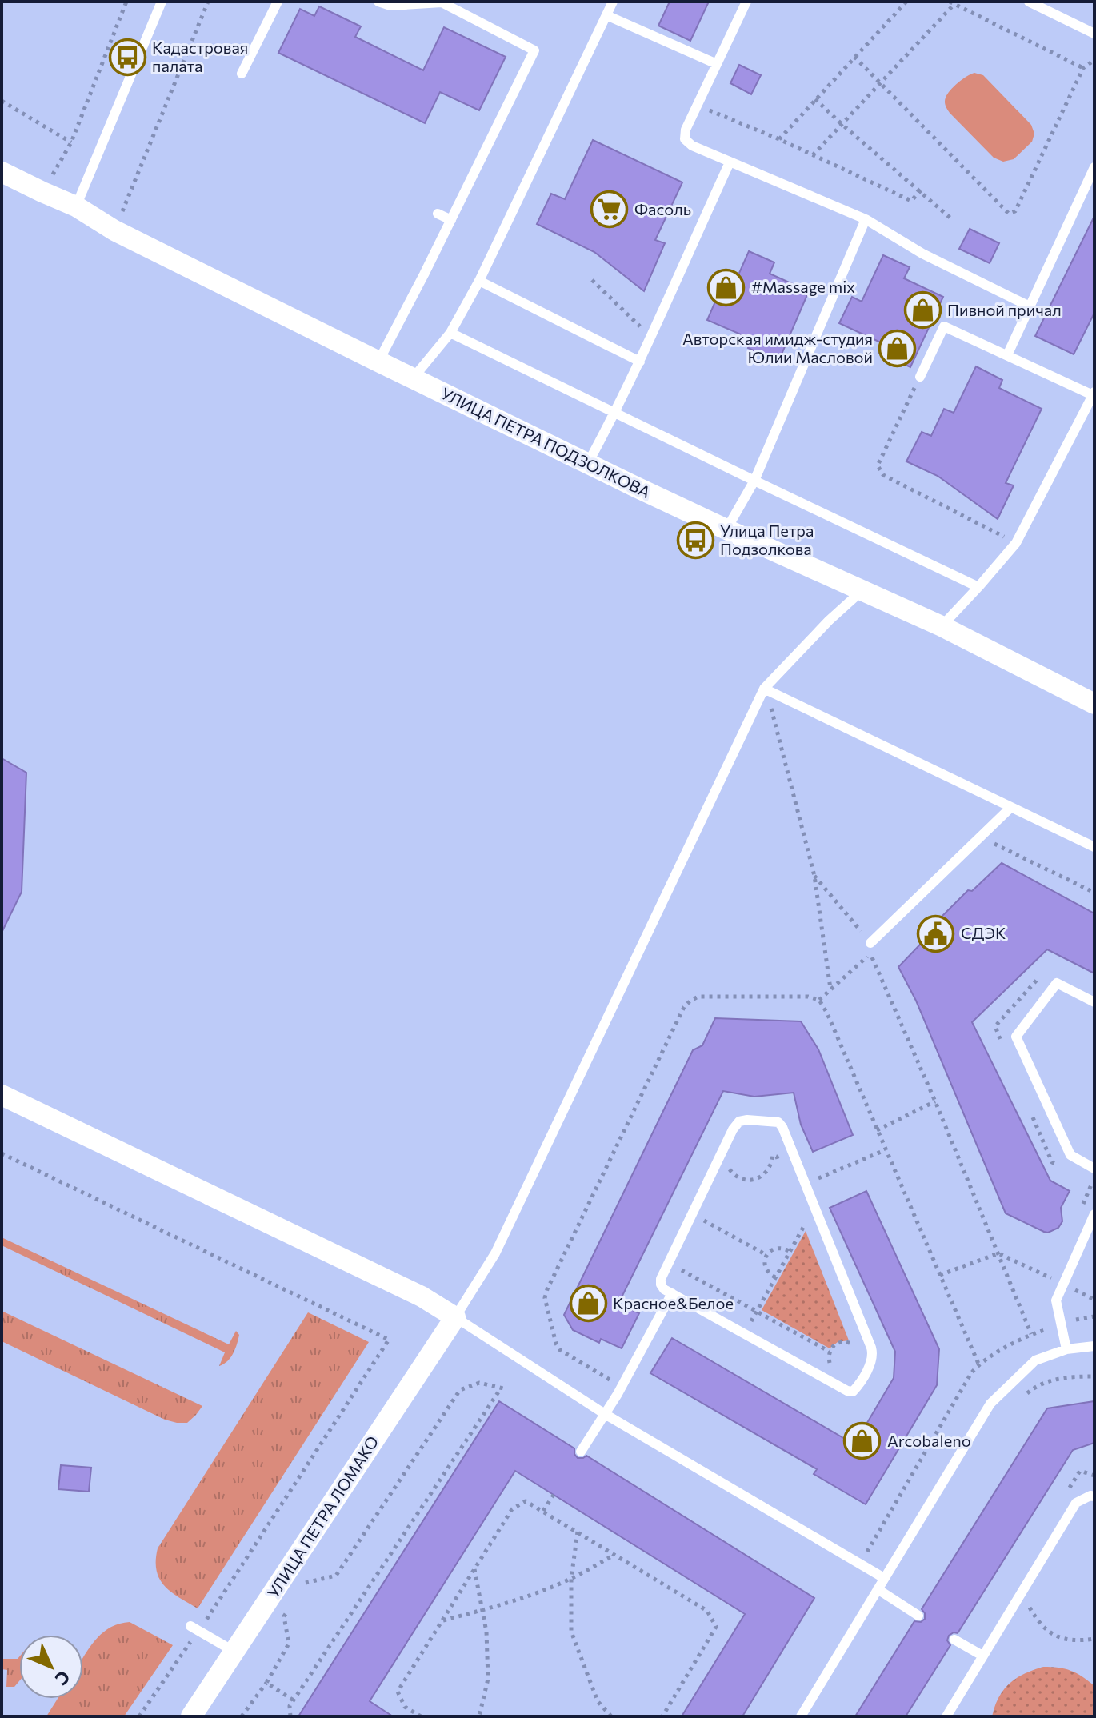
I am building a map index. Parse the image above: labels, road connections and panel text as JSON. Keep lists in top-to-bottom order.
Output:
{
  "streets": {
    "street": ["УЛИЦА ПЕТРА ПОДЗОЛКОВА", "УЛИЦА ПЕТРА ЛОМАКО"]
  },
  "places": {
    "bus stop": ["Кадастровая палата", "Улица Петра Подзолкова"],
    "supermarket": ["Фасоль"],
    "shop": [
      "#Massage mix",
      "Пивной причал",
      "Авторская имидж-студия Юлии Масловой",
      "Красное&Белое",
      "Arcobaleno"
    ],
    "public building": ["СДЭК"]
  },
  "north": "bottom right"
}
